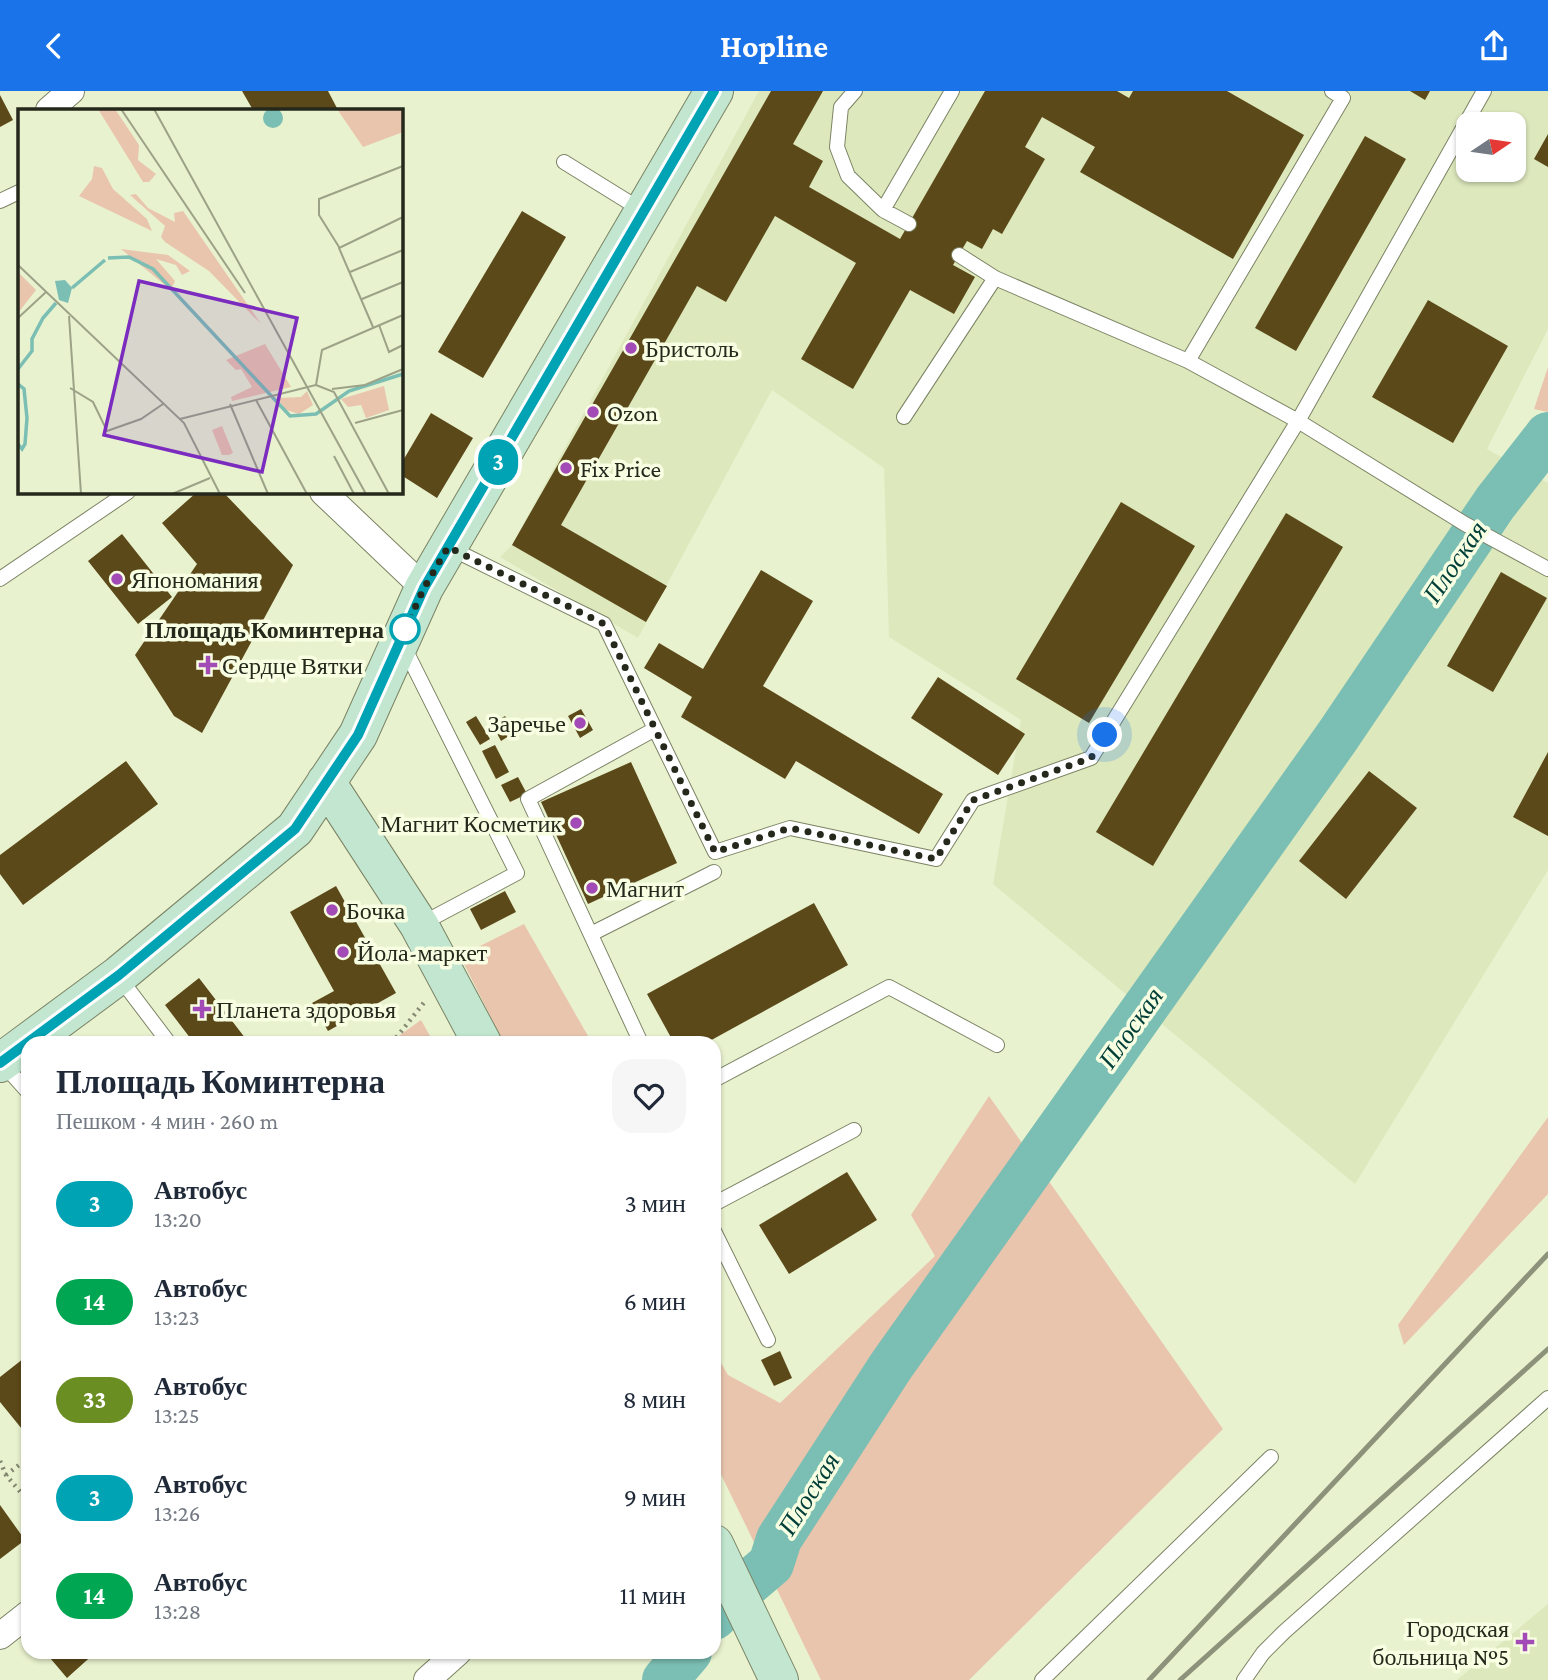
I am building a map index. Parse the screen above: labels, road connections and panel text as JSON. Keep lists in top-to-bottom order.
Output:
{
  "water": ["Плоская"],
  "places": {
    "other": [
      "Бристоль",
      "Ozon",
      "Fix Price",
      "Япономания",
      "Площадь Коминтерна",
      "Заречье",
      "Магнит Косметик",
      "Магнит",
      "Бочка",
      "Йола-маркет"
    ],
    "health": ["Сердце Вятки", "Планета здоровья", "Городская больница №5"]
  },
  "lines": ["bus line 3"],
  "north": "right",
  "page": {
    "header": "Hopline",
    "on_map": "3",
    "heading": ["Площадь Коминтерна", "Пешком · 4 мин · 260 m"],
    "list": [
      {
        "mark": "3",
        "name": "Автобус",
        "note": "13:20",
        "value": "3 мин"
      },
      {
        "mark": "14",
        "name": "Автобус",
        "note": "13:23",
        "value": "6 мин"
      },
      {
        "mark": "33",
        "name": "Автобус",
        "note": "13:25",
        "value": "8 мин"
      },
      {
        "mark": "3",
        "name": "Автобус",
        "note": "13:26",
        "value": "9 мин"
      },
      {
        "mark": "14",
        "name": "Автобус",
        "note": "13:28",
        "value": "11 мин"
      }
    ]
  }
}
